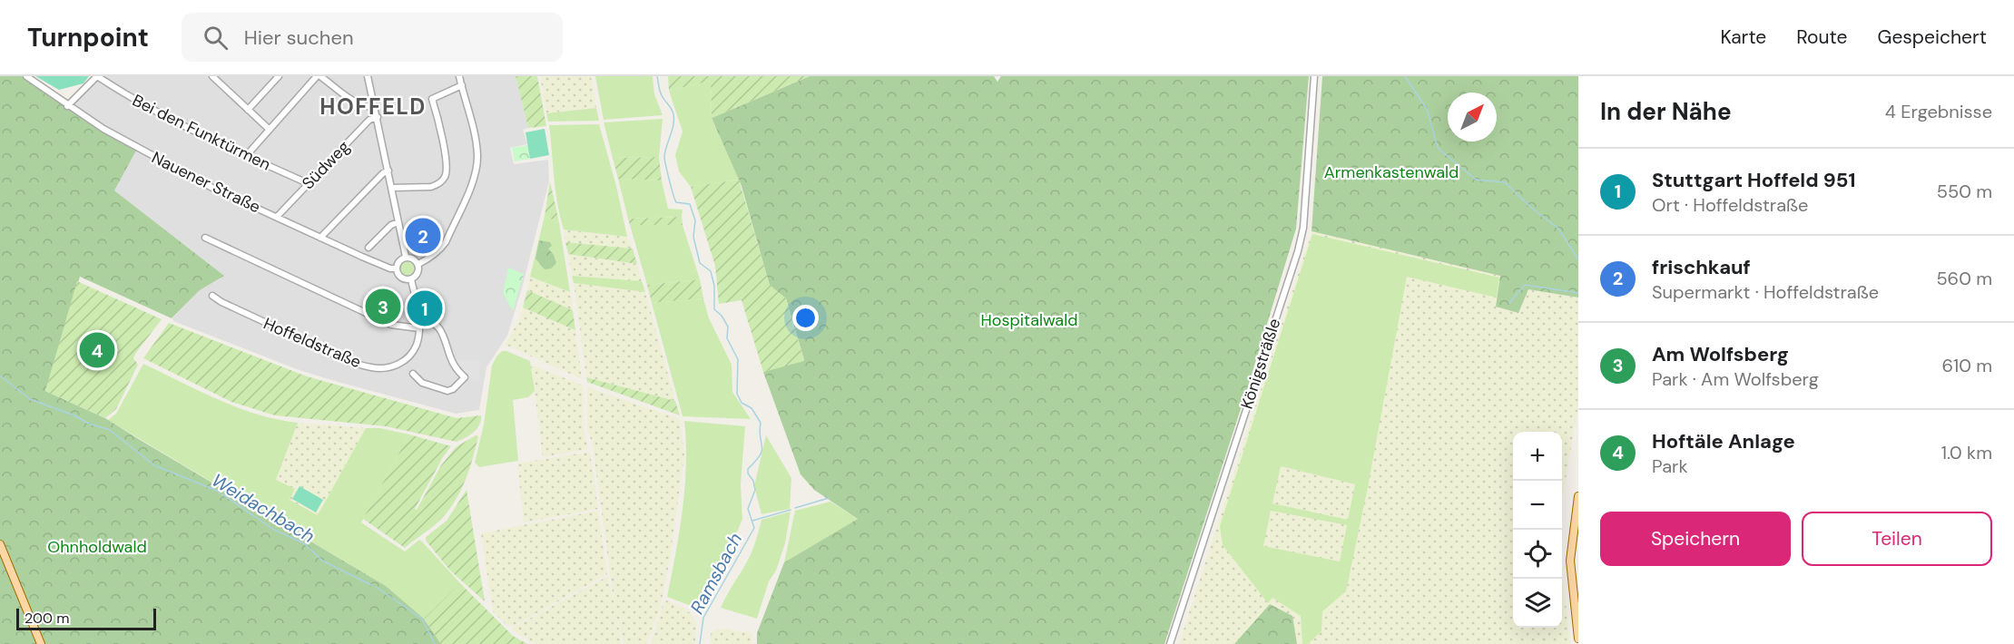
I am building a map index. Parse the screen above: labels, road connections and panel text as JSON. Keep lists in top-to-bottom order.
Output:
{
  "streets": {
    "street": [
      "Bei den Funktürmen",
      "Südweg",
      "Nauener Straße",
      "Hoffeldstraße",
      "Königsträßle"
    ]
  },
  "crossings": [
    ["Bei den Funktürmen", "Südweg"],
    ["Südweg", "Nauener Straße"],
    ["Nauener Straße", "Hoffeldstraße"]
  ],
  "districts": ["HOFFELD"],
  "water": ["Weidachbach", "Ramsbach"],
  "parks": ["Armenkastenwald", "Hospitalwald", "Ohnholdwald"],
  "scale_bar": "200 m",
  "north": "top right",
  "page": {
    "header": "Turnpoint",
    "search": "Hier suchen",
    "nav": ["Karte", "Route", "Gespeichert"],
    "heading": ["In der Nähe", "4 Ergebnisse"],
    "list": [
      {
        "mark": "1",
        "name": "Stuttgart Hoffeld 951",
        "note": "Ort · Hoffeldstraße",
        "value": "550 m"
      },
      {
        "mark": "2",
        "name": "frischkauf",
        "note": "Supermarkt · Hoffeldstraße",
        "value": "560 m"
      },
      {
        "mark": "3",
        "name": "Am Wolfsberg",
        "note": "Park · Am Wolfsberg",
        "value": "610 m"
      },
      {
        "mark": "4",
        "name": "Hoftäle Anlage",
        "note": "Park",
        "value": "1.0 km"
      }
    ],
    "pins": [
      "2",
      "3",
      "1",
      "4"
    ],
    "map_buttons": ["+", "−"],
    "buttons": ["Speichern", "Teilen"],
    "scale": "200 m"
  }
}
